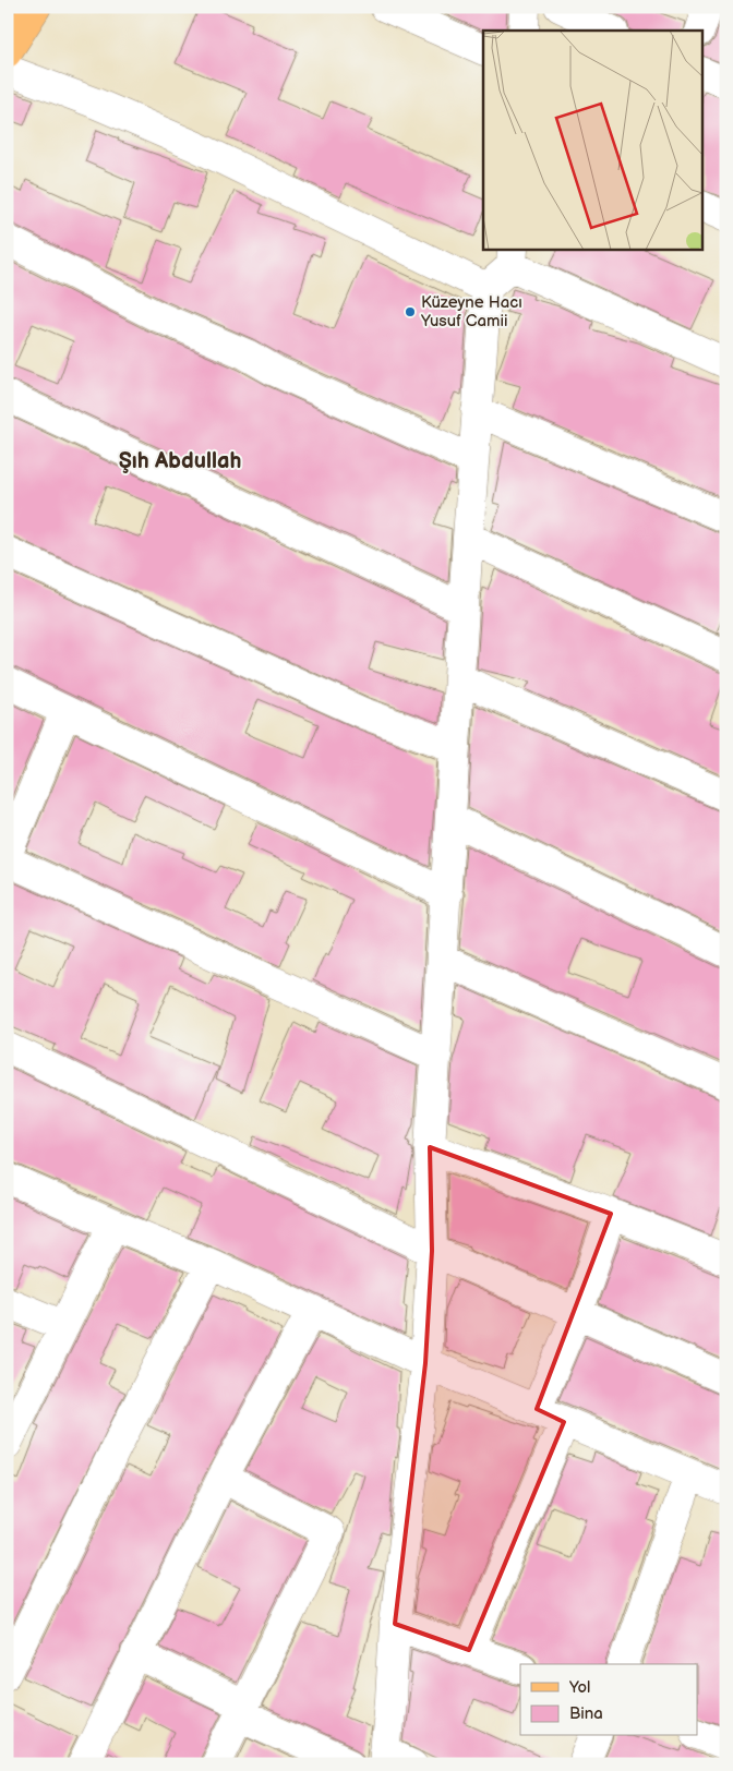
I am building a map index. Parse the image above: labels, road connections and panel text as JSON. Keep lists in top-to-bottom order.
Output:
{
  "districts": ["Şıh Abdullah"],
  "places": ["Küzeyne Hacı Yusuf Camii"],
  "legend": ["Yol", "Bina"]
}
